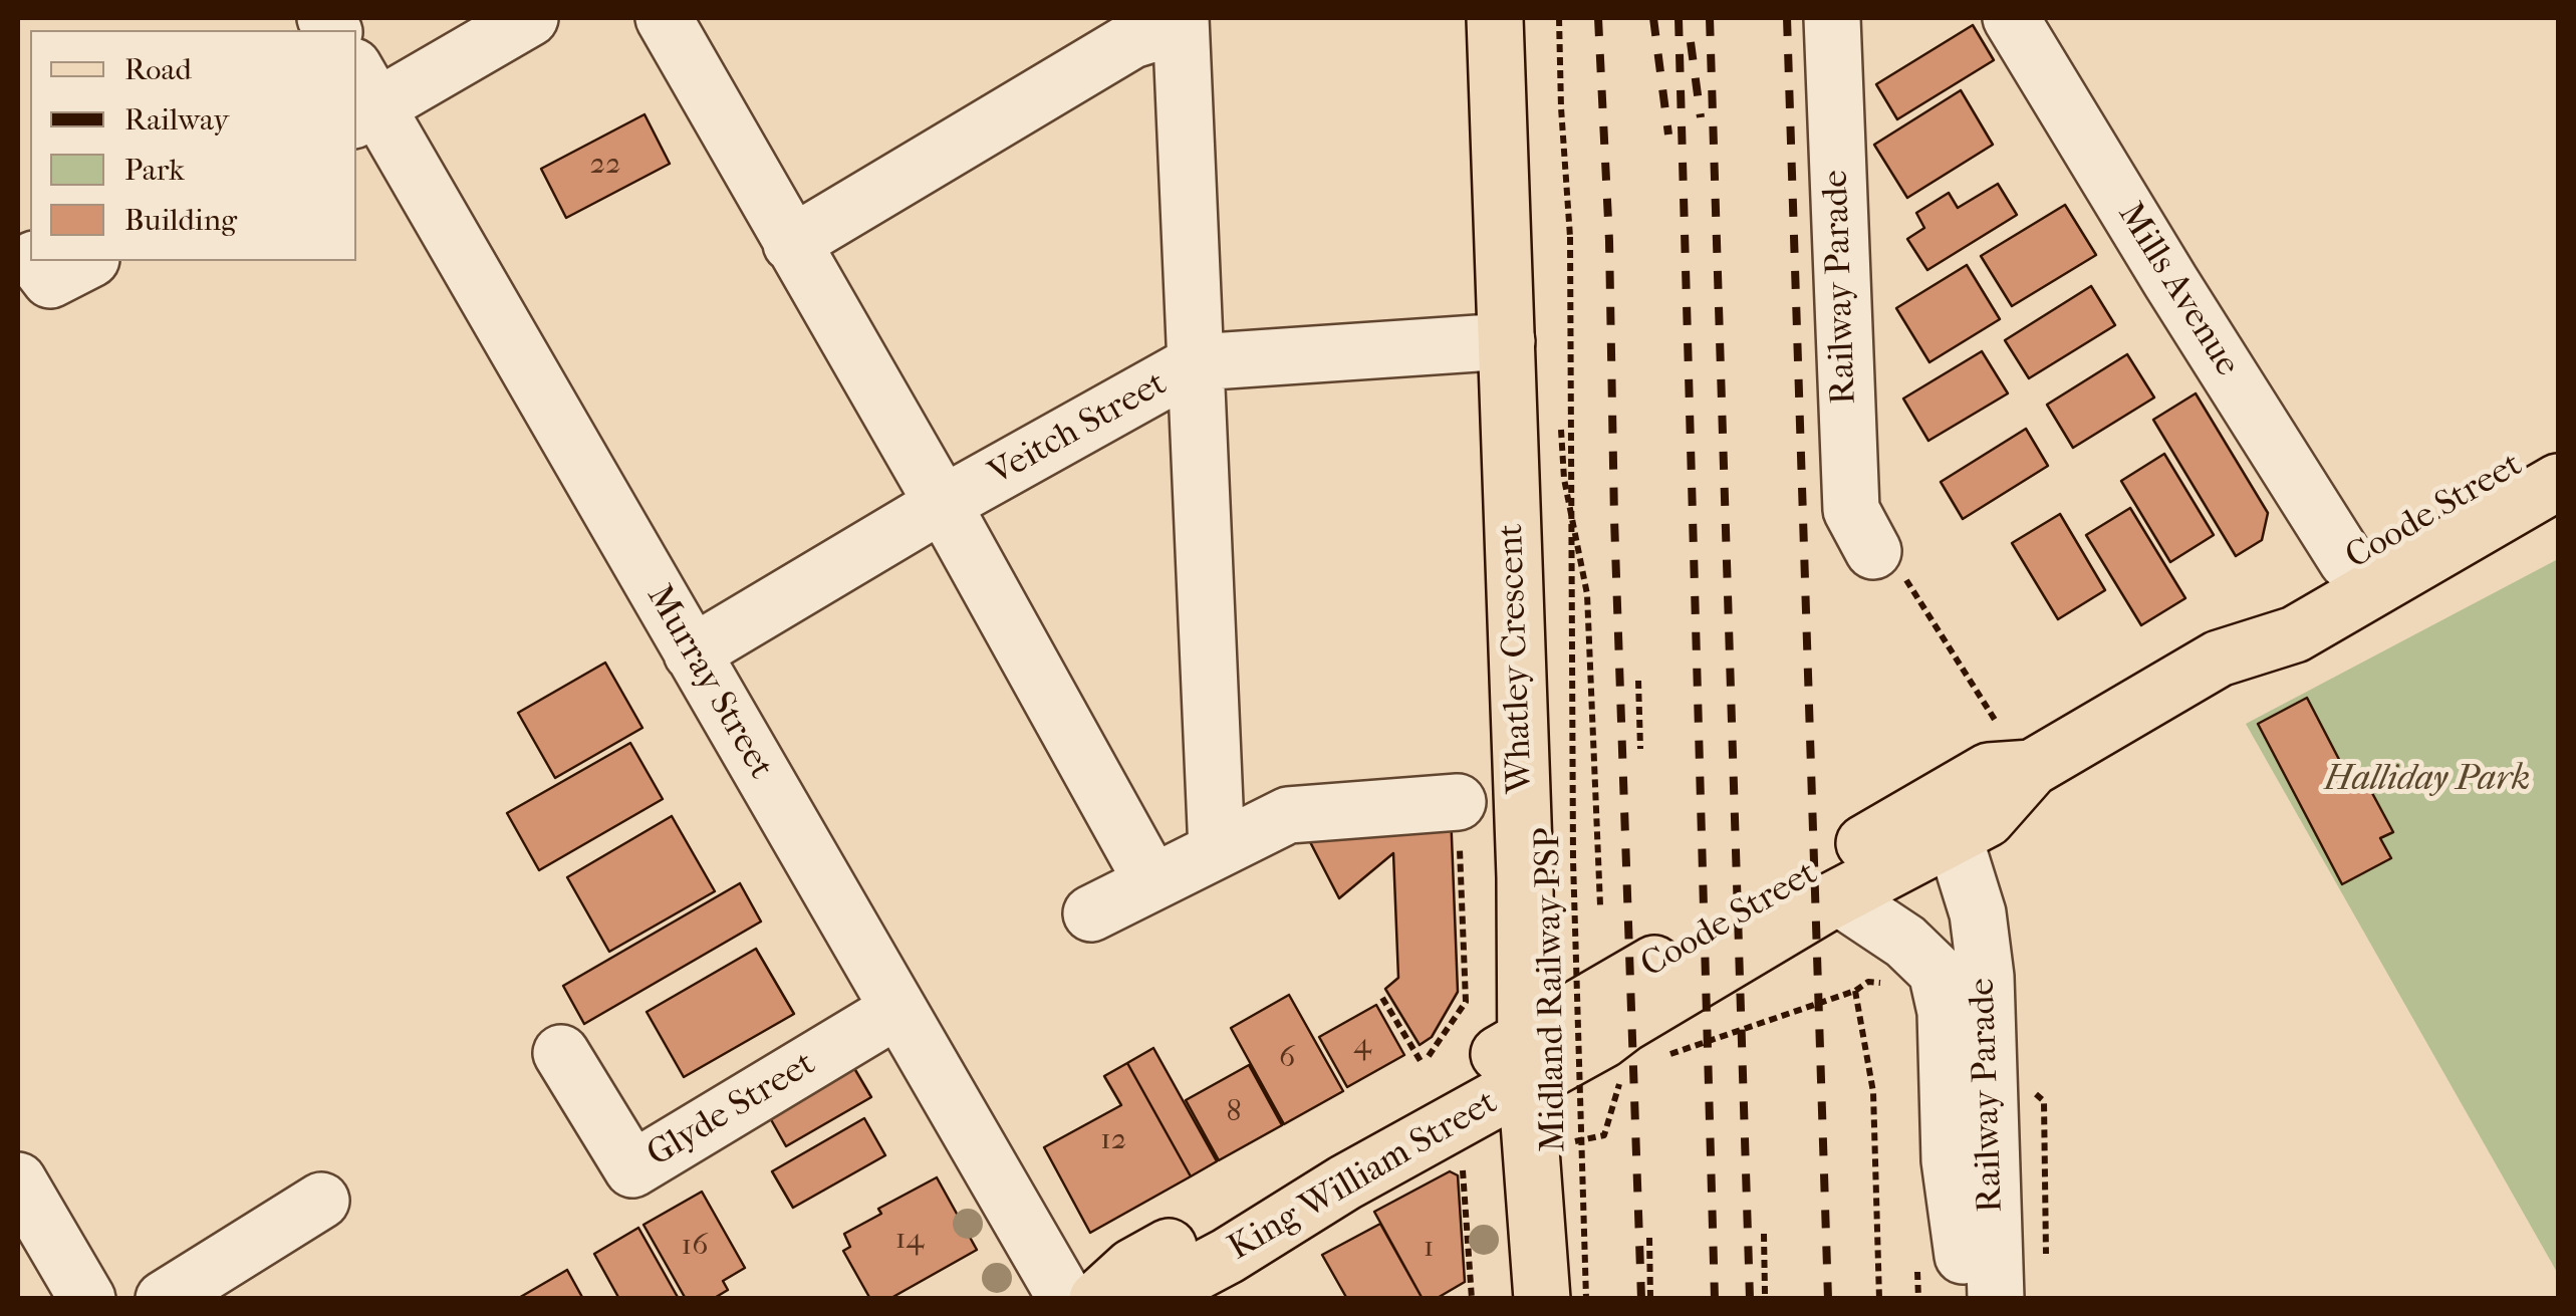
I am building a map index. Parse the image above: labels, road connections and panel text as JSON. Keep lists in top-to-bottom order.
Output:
{
  "streets": {
    "main road": ["Coode Street", "Whatley Crescent", "King William Street"],
    "street": [
      "Railway Parade",
      "Mills Avenue",
      "Veitch Street",
      "Murray Street",
      "Glyde Street"
    ],
    "path": ["Midland Railway PSP"]
  },
  "crossings": [
    ["Railway Parade", "Coode Street"],
    ["Mills Avenue", "Coode Street"],
    ["Veitch Street", "Whatley Crescent"],
    ["Veitch Street", "Murray Street"],
    ["Coode Street", "Whatley Crescent"],
    ["Coode Street", "King William Street"],
    ["Whatley Crescent", "King William Street"],
    ["Murray Street", "Glyde Street"]
  ],
  "parks": ["Halliday Park"],
  "house_numbers": [
    "22",
    "4",
    "6",
    "8",
    "12",
    "14",
    "16",
    "1"
  ],
  "legend": [
    "Road",
    "Railway",
    "Park",
    "Building"
  ]
}
